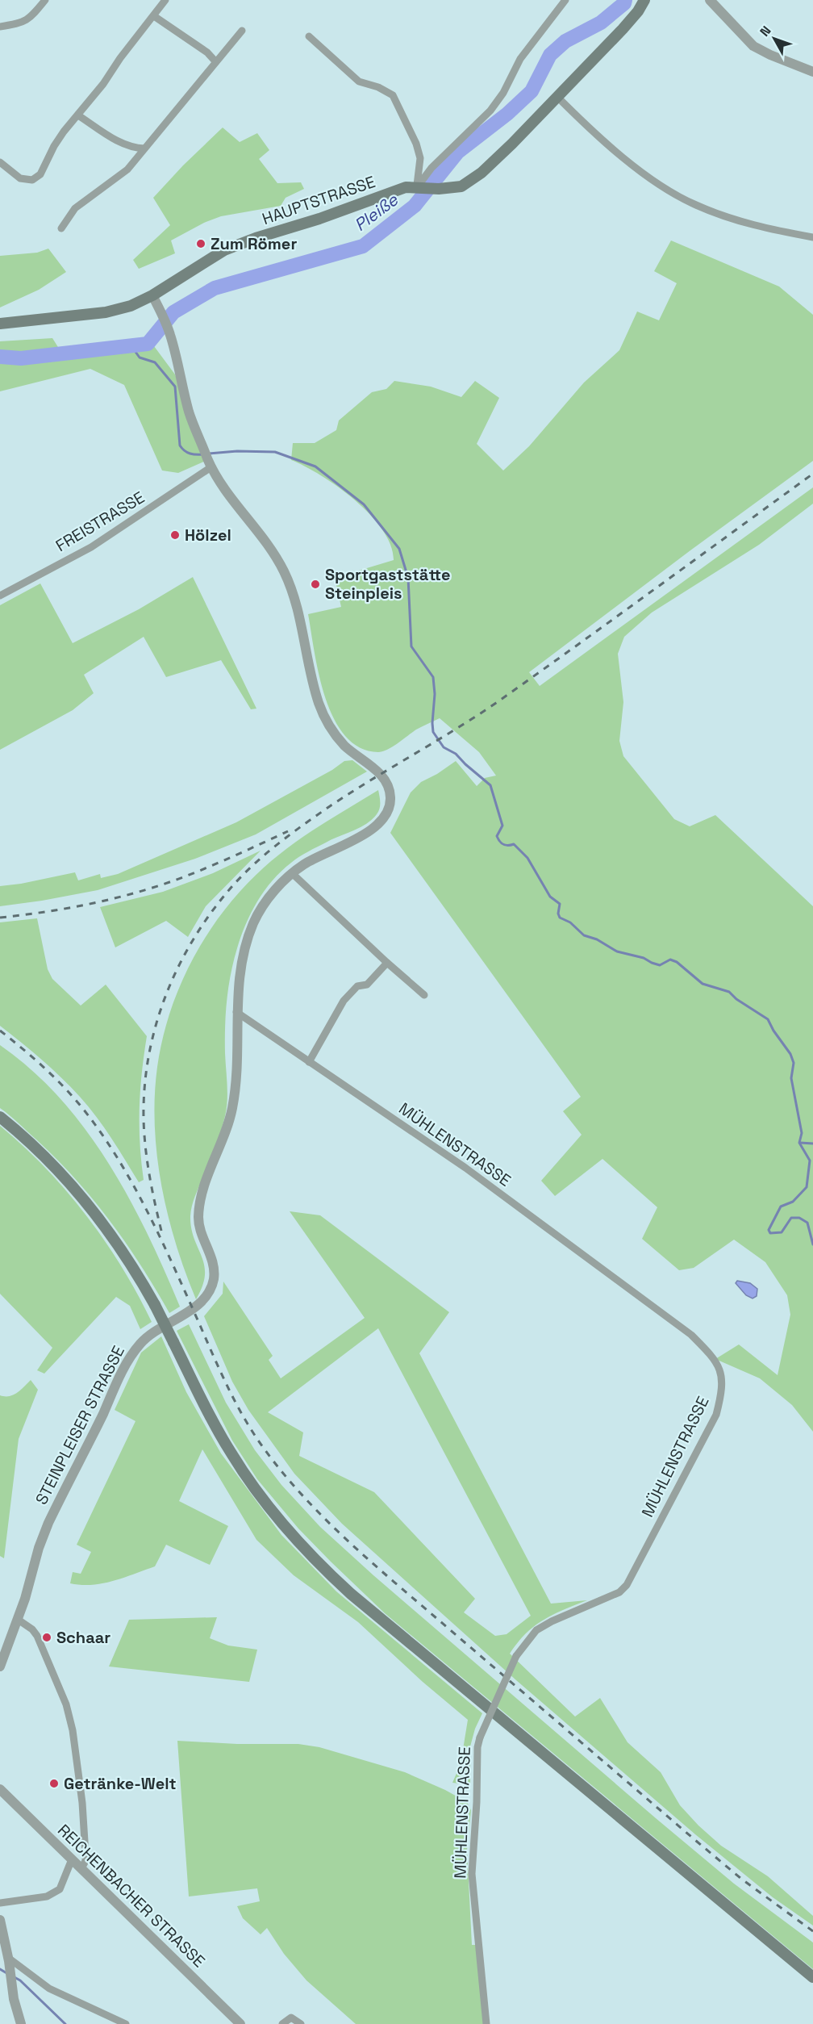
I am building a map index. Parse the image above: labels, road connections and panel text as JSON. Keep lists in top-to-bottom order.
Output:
{
  "streets": {
    "main road": ["HAUPTSTRASSE"],
    "street": [
      "FREISTRASSE",
      "MÜHLENSTRASSE",
      "STEINPLEISER STRASSE",
      "REICHENBACHER STRASSE"
    ]
  },
  "crossings": [
    ["FREISTRASSE", "STEINPLEISER STRASSE"],
    ["MÜHLENSTRASSE", "STEINPLEISER STRASSE"]
  ],
  "water": ["Pleiße"],
  "places": [
    "Zum Römer",
    "Hölzel",
    "Sportgaststätte Steinpleis",
    "Schaar",
    "Getränke-Welt"
  ],
  "north": "top left"
}
